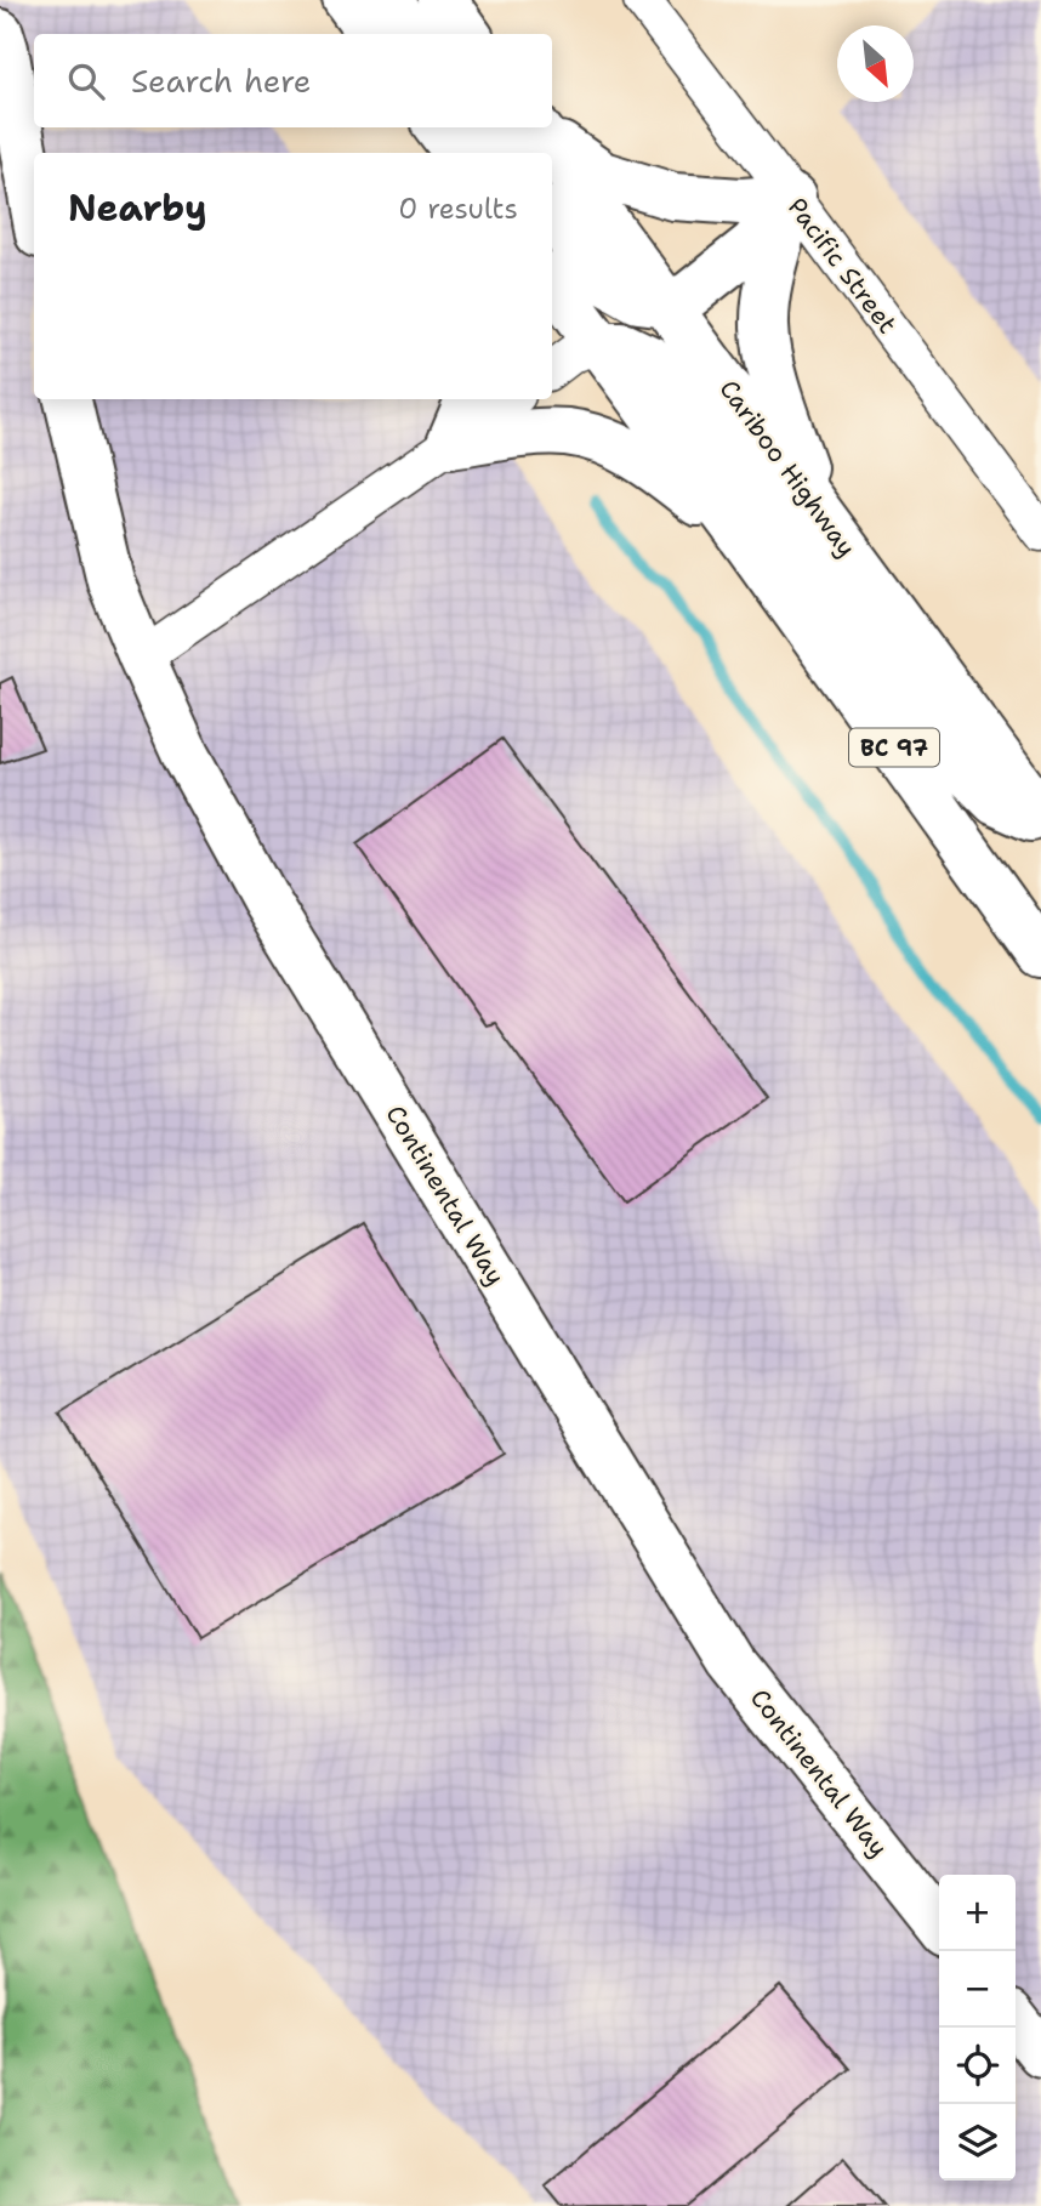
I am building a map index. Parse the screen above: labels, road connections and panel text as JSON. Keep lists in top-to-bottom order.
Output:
{
  "streets": {
    "main road": ["Cariboo Highway", "BC 97", "Continental Way"],
    "street": ["Pacific Street"]
  },
  "north": "bottom right",
  "page": {
    "search": "Search here",
    "heading": ["Nearby", "0 results"],
    "map_buttons": ["+", "−"]
  }
}
